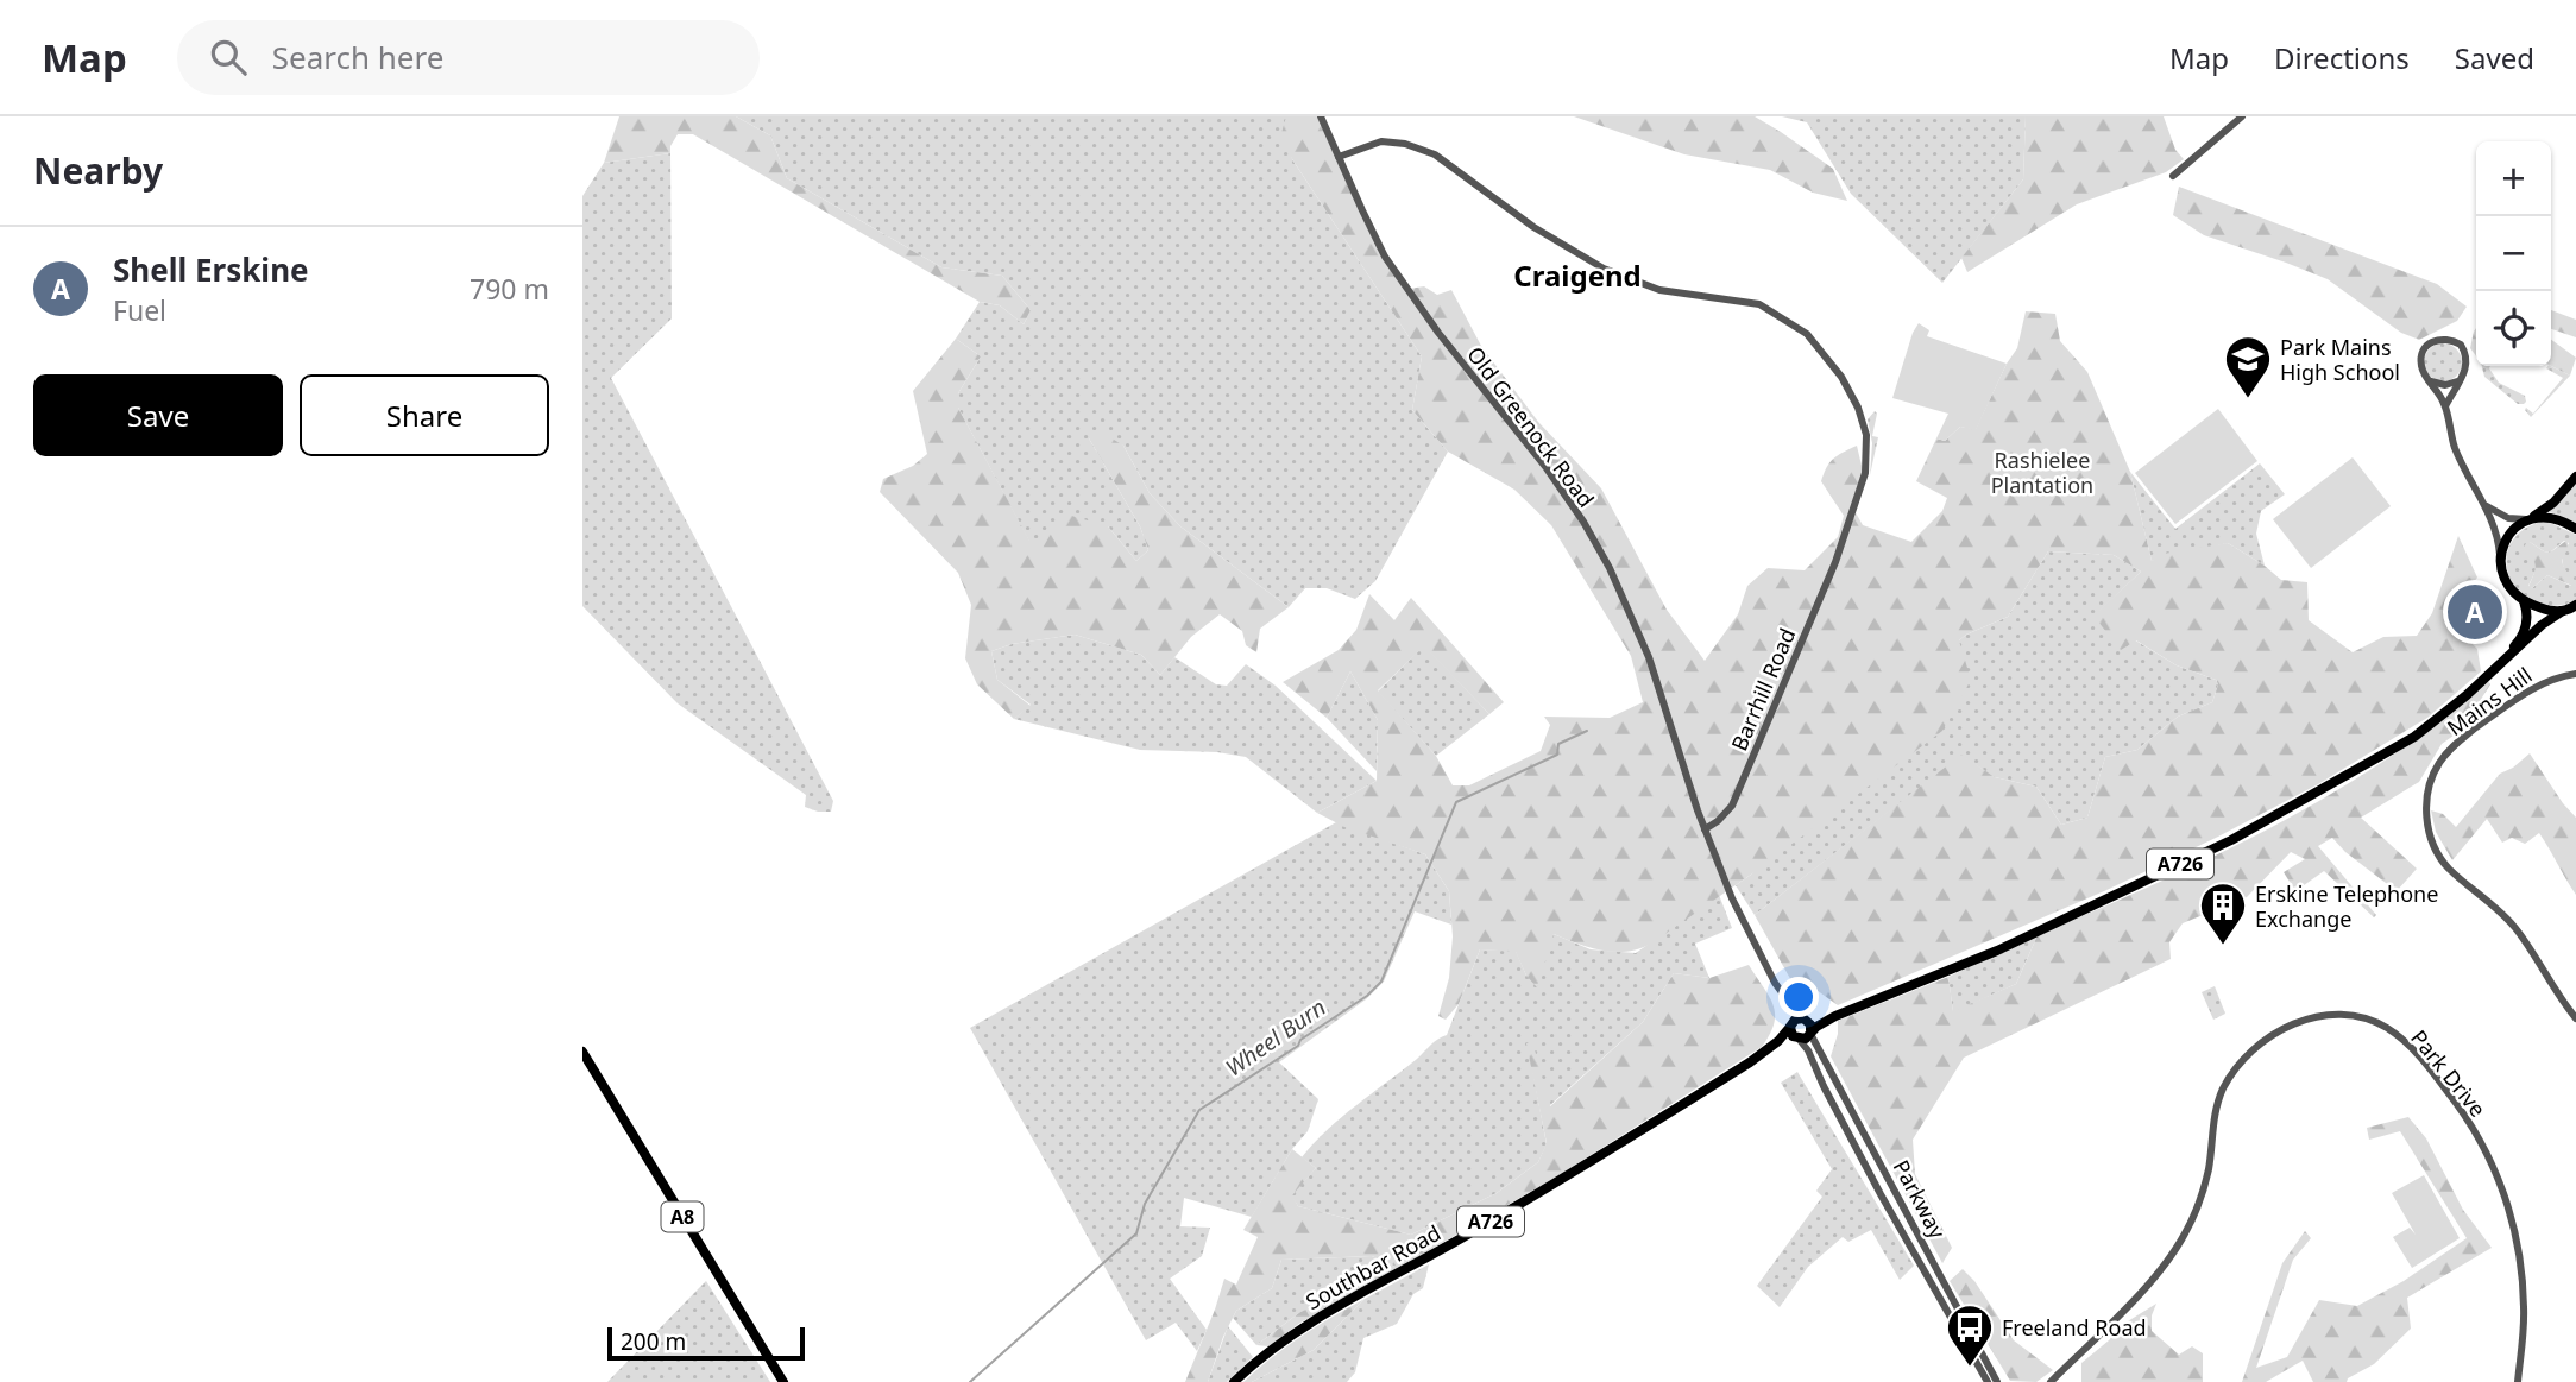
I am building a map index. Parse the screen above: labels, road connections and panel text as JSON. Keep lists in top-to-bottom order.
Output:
{
  "streets": {
    "main road": ["A726", "A8", "Southbar Road"],
    "street": [
      "Old Greenock Road",
      "Barrhill Road",
      "Mains Hill",
      "Park Drive",
      "Parkway"
    ]
  },
  "crossings": [
    ["Old Greenock Road", "Barrhill Road"],
    ["Old Greenock Road", "A726"],
    ["Old Greenock Road", "Southbar Road"],
    ["A726", "Parkway"],
    ["A726", "Southbar Road"],
    ["Parkway", "Southbar Road"]
  ],
  "districts": ["Craigend"],
  "water": ["Wheel Burn"],
  "parks": ["Rashielee Plantation"],
  "places": {
    "school or university": ["Park Mains High School"],
    "building": ["Erskine Telephone Exchange"],
    "bus stop": ["Freeland Road"]
  },
  "scale_bar": "200 m",
  "page": {
    "header": "Map",
    "search": "Search here",
    "nav": ["Map", "Directions", "Saved"],
    "heading": "Nearby",
    "map_buttons": ["+", "−"],
    "list": [
      {
        "mark": "A",
        "name": "Shell Erskine",
        "note": "Fuel",
        "value": "790 m"
      }
    ],
    "buttons": ["Save", "Share"],
    "pins": "A",
    "scale": "200 m"
  }
}
